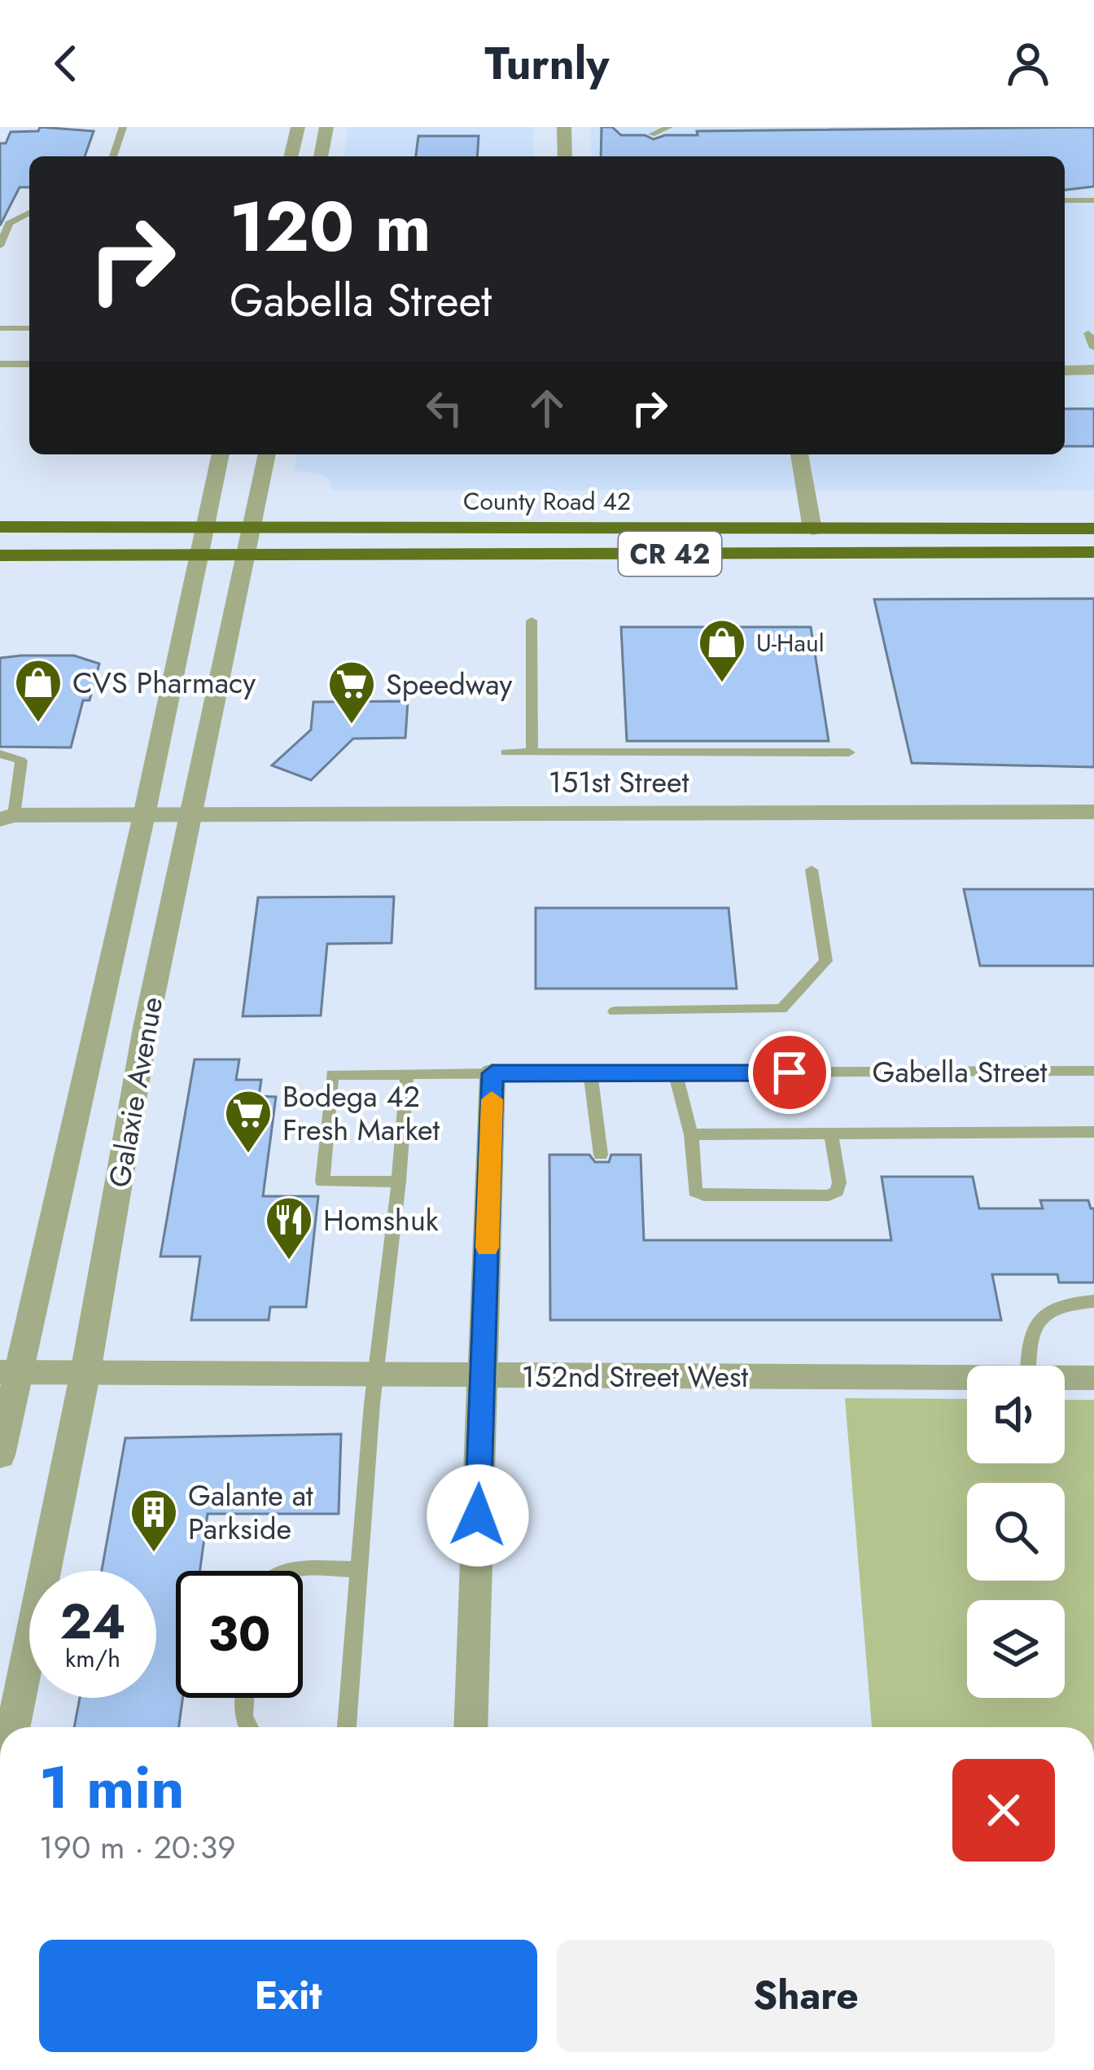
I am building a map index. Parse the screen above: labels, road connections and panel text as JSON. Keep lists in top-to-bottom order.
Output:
{
  "streets": {
    "highway": ["County Road 42", "CR 42"],
    "street": ["151st Street", "Galaxie Avenue", "152nd Street West"],
    "lane": ["Gabella Street"]
  },
  "crossings": [
    ["County Road 42", "Galaxie Avenue"],
    ["151st Street", "Galaxie Avenue"],
    ["Galaxie Avenue", "152nd Street West"]
  ],
  "places": {
    "shop": ["U-Haul", "CVS Pharmacy"],
    "supermarket": ["Speedway", "Bodega 42 Fresh Market"],
    "restaurant": ["Homshuk"],
    "building": ["Galante at Parkside"]
  },
  "page": {
    "header": "Turnly",
    "turn": ["120 m", "Gabella Street"],
    "speed": "24 km/h",
    "limit": "30",
    "heading": ["1 min", "190 m · 20:39"],
    "buttons": ["Exit", "Share"]
  }
}
